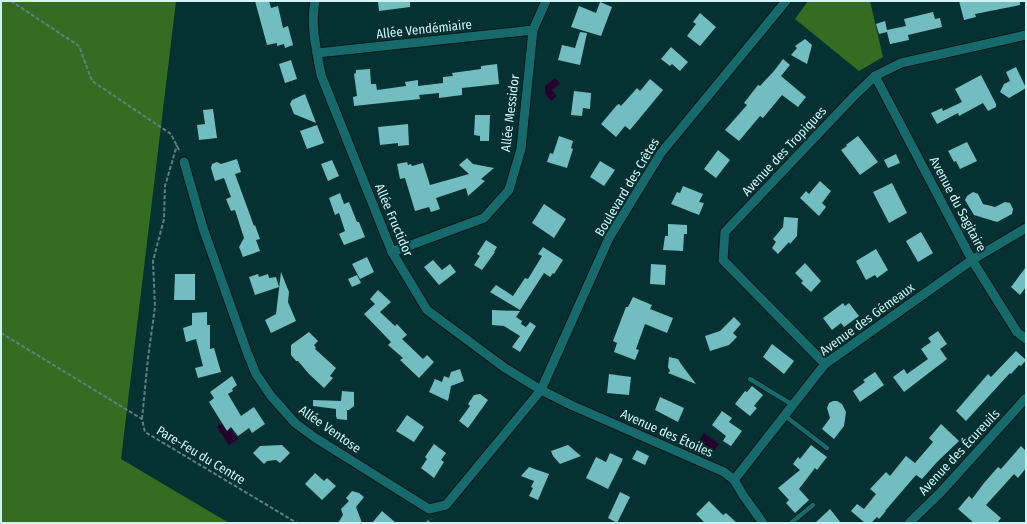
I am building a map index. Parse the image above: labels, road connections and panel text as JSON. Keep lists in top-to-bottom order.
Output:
{
  "streets": {
    "street": [
      "Allée Vendémiaire",
      "Allée Messidor",
      "Avenue des Tropiques",
      "Boulevard des Crêtes",
      "Avenue du Sagitaire",
      "Allée Fructidor",
      "Avenue des Gémeaux",
      "Allée Ventose",
      "Avenue des Étoiles",
      "Avenue des Écureuils"
    ],
    "path": ["Pare-Feu du Centre"]
  },
  "crossings": [
    ["Allée Vendémiaire", "Allée Messidor"],
    ["Allée Vendémiaire", "Allée Fructidor"],
    ["Allée Messidor", "Allée Fructidor"],
    ["Avenue des Tropiques", "Avenue du Sagitaire"],
    ["Avenue des Tropiques", "Avenue des Gémeaux"],
    ["Boulevard des Crêtes", "Allée Fructidor"],
    ["Boulevard des Crêtes", "Allée Ventose"],
    ["Boulevard des Crêtes", "Avenue des Étoiles"],
    ["Avenue du Sagitaire", "Avenue des Gémeaux"],
    ["Allée Fructidor", "Allée Ventose"],
    ["Allée Fructidor", "Avenue des Étoiles"],
    ["Avenue des Gémeaux", "Avenue des Étoiles"],
    ["Allée Ventose", "Avenue des Étoiles"]
  ]
}
